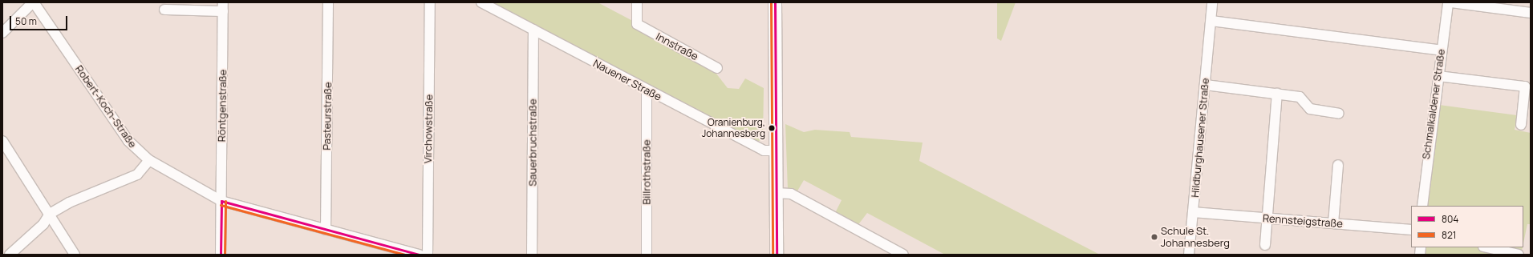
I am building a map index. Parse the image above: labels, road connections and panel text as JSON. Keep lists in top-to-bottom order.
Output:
{
  "streets": {
    "street": [
      "Innstraße",
      "Nauener Straße",
      "Schmalkaldener Straße",
      "Röntgenstraße",
      "Robert-Koch-Straße",
      "Pasteurstraße",
      "Virchowstraße",
      "Hildburghausener Straße",
      "Sauerbruchstraße",
      "Billrothstraße",
      "Rennsteigstraße"
    ]
  },
  "crossings": [
    ["Nauener Straße", "Sauerbruchstraße"],
    ["Nauener Straße", "Billrothstraße"],
    ["Röntgenstraße", "Robert-Koch-Straße"],
    ["Robert-Koch-Straße", "Pasteurstraße"],
    ["Hildburghausener Straße", "Rennsteigstraße"]
  ],
  "places": ["Oranienburg, Johannesberg", "Schule St. Johannesberg"],
  "lines": ["transit line 804", "transit line 821"],
  "legend": ["804", "821"],
  "scale_bar": "50 m"
}
